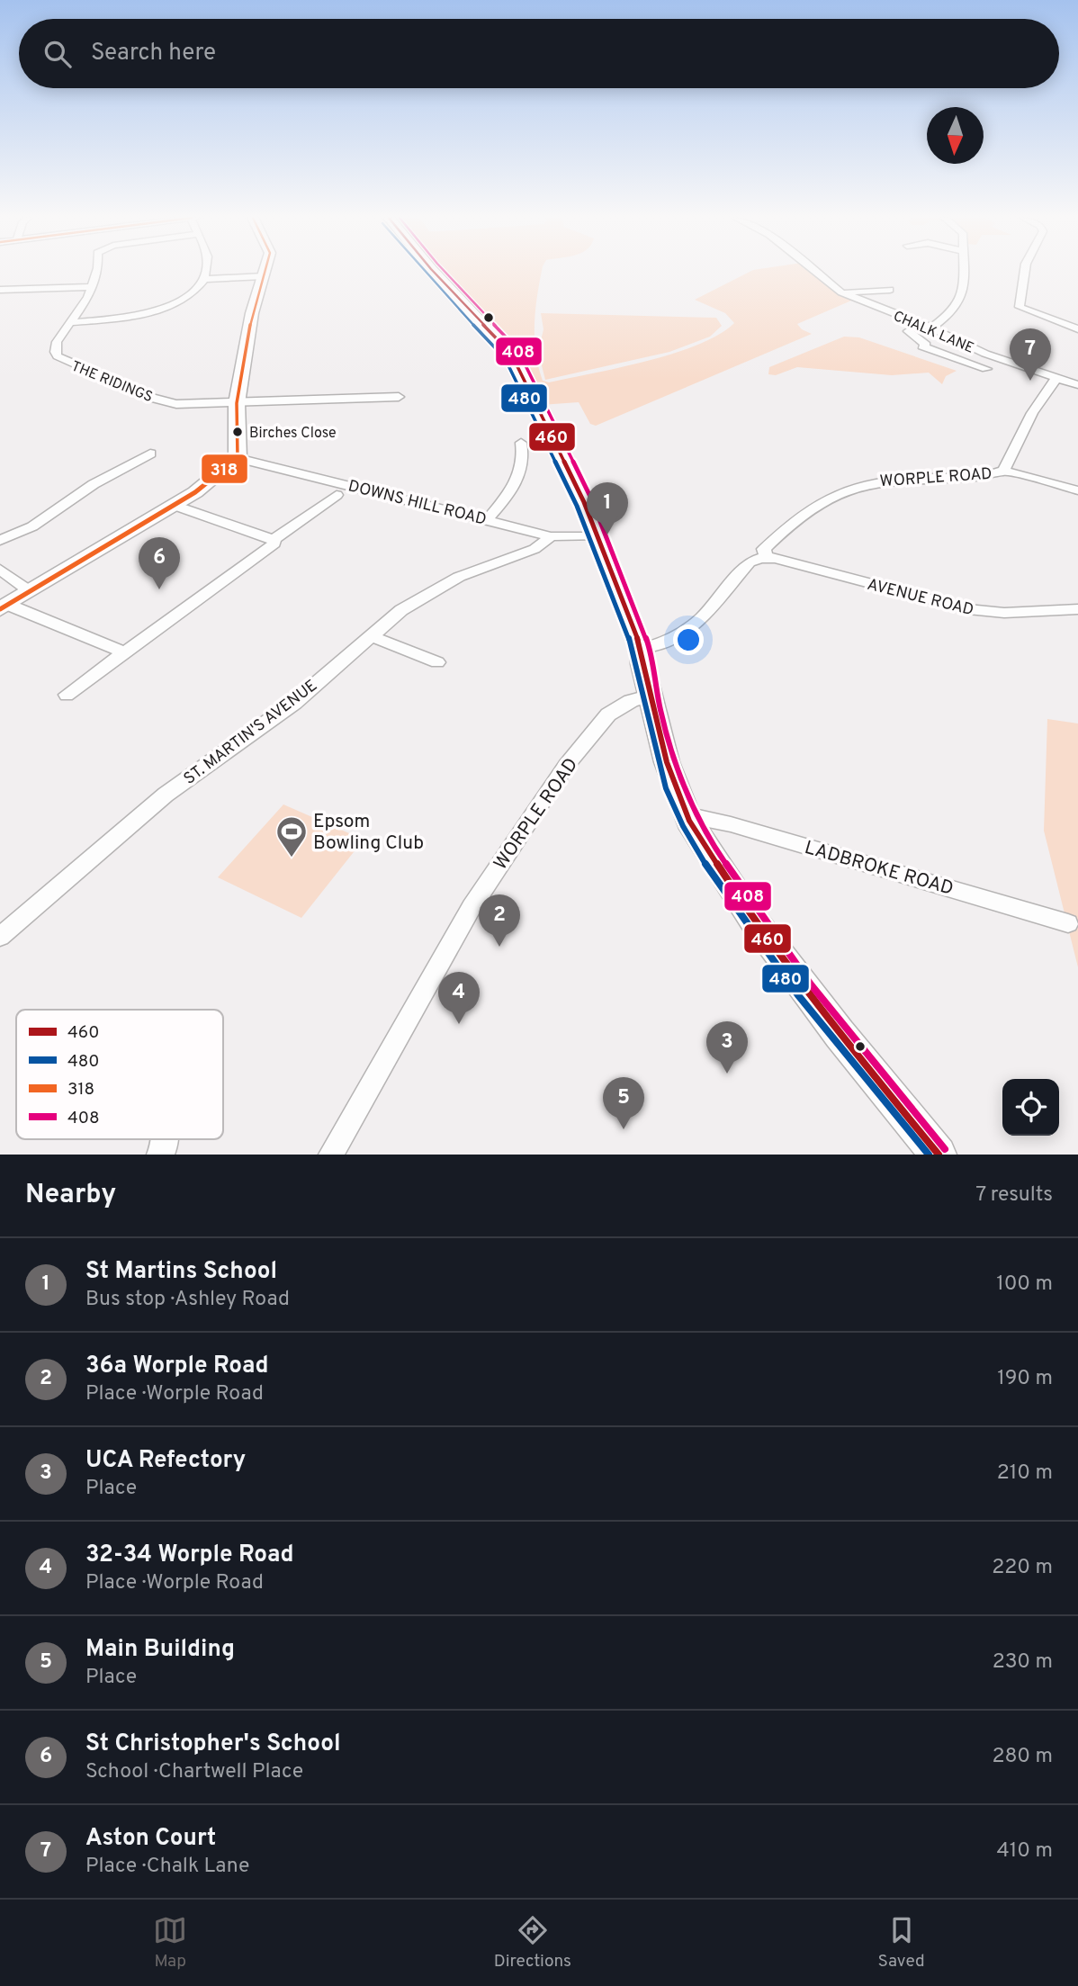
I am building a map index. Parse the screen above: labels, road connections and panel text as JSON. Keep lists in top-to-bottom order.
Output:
{
  "streets": {
    "street": [
      "CHALK LANE",
      "THE RIDINGS",
      "WORPLE ROAD",
      "DOWNS HILL ROAD",
      "AVENUE ROAD",
      "ST. MARTIN'S AVENUE",
      "LADBROKE ROAD"
    ]
  },
  "crossings": [
    ["CHALK LANE", "WORPLE ROAD"],
    ["WORPLE ROAD", "AVENUE ROAD"],
    ["DOWNS HILL ROAD", "ST. MARTIN'S AVENUE"]
  ],
  "places": {
    "other": ["Birches Close"],
    "sports": ["Epsom Bowling Club"]
  },
  "lines": [
    "transit line 460",
    "transit line 480",
    "transit line 318",
    "transit line 408"
  ],
  "legend": [
    "460",
    "480",
    "318",
    "408"
  ],
  "north": "bottom",
  "page": {
    "search": "Search here",
    "pins": [
      "7",
      "1",
      "6",
      "2",
      "4",
      "3",
      "5"
    ],
    "heading": ["Nearby", "7 results"],
    "list": [
      {
        "mark": "1",
        "name": "St Martins School",
        "note": "Bus stop · Ashley Road",
        "value": "100 m"
      },
      {
        "mark": "2",
        "name": "36a Worple Road",
        "note": "Place · Worple Road",
        "value": "190 m"
      },
      {
        "mark": "3",
        "name": "UCA Refectory",
        "note": "Place",
        "value": "210 m"
      },
      {
        "mark": "4",
        "name": "32-34 Worple Road",
        "note": "Place · Worple Road",
        "value": "220 m"
      },
      {
        "mark": "5",
        "name": "Main Building",
        "note": "Place",
        "value": "230 m"
      },
      {
        "mark": "6",
        "name": "St Christopher's School",
        "note": "School · Chartwell Place",
        "value": "280 m"
      },
      {
        "mark": "7",
        "name": "Aston Court",
        "note": "Place · Chalk Lane",
        "value": "410 m"
      }
    ],
    "nav": ["Map", "Directions", "Saved"]
  }
}
